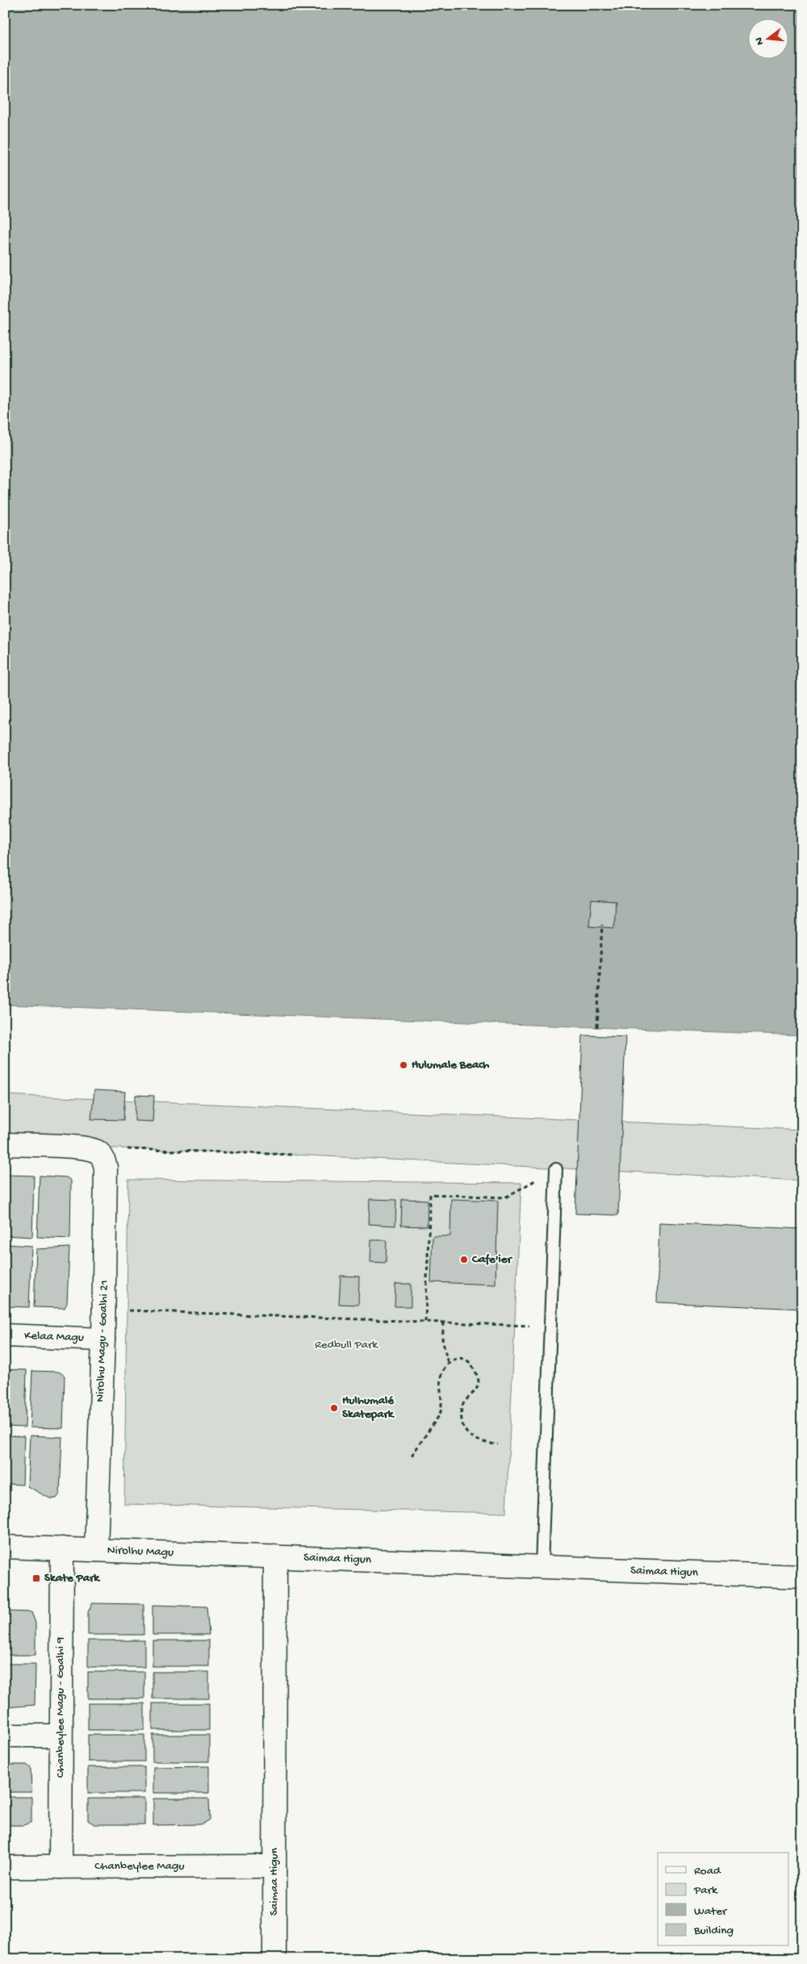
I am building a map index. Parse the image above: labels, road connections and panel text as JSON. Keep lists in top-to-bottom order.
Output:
{
  "streets": {
    "street": [
      "Kelaa Magu",
      "Nirolhu Magu - Goalhi 21",
      "Nirolhu Magu",
      "Saimaa Higun",
      "Chanbeylee Magu - Goalhi 9",
      "Chanbeylee Magu"
    ]
  },
  "crossings": [
    ["Kelaa Magu", "Nirolhu Magu - Goalhi 21"],
    ["Nirolhu Magu - Goalhi 21", "Nirolhu Magu"],
    ["Nirolhu Magu", "Saimaa Higun"],
    ["Nirolhu Magu", "Chanbeylee Magu - Goalhi 9"],
    ["Saimaa Higun", "Chanbeylee Magu"],
    ["Chanbeylee Magu - Goalhi 9", "Chanbeylee Magu"]
  ],
  "parks": ["Redbull Park"],
  "places": {
    "other": ["Hulumale Beach", "Cafe'ier", "Hulhumalé Skatepark"],
    "transit": ["Skate Park"]
  },
  "legend": [
    "Road",
    "Park",
    "Water",
    "Building"
  ],
  "north": "left"
}
